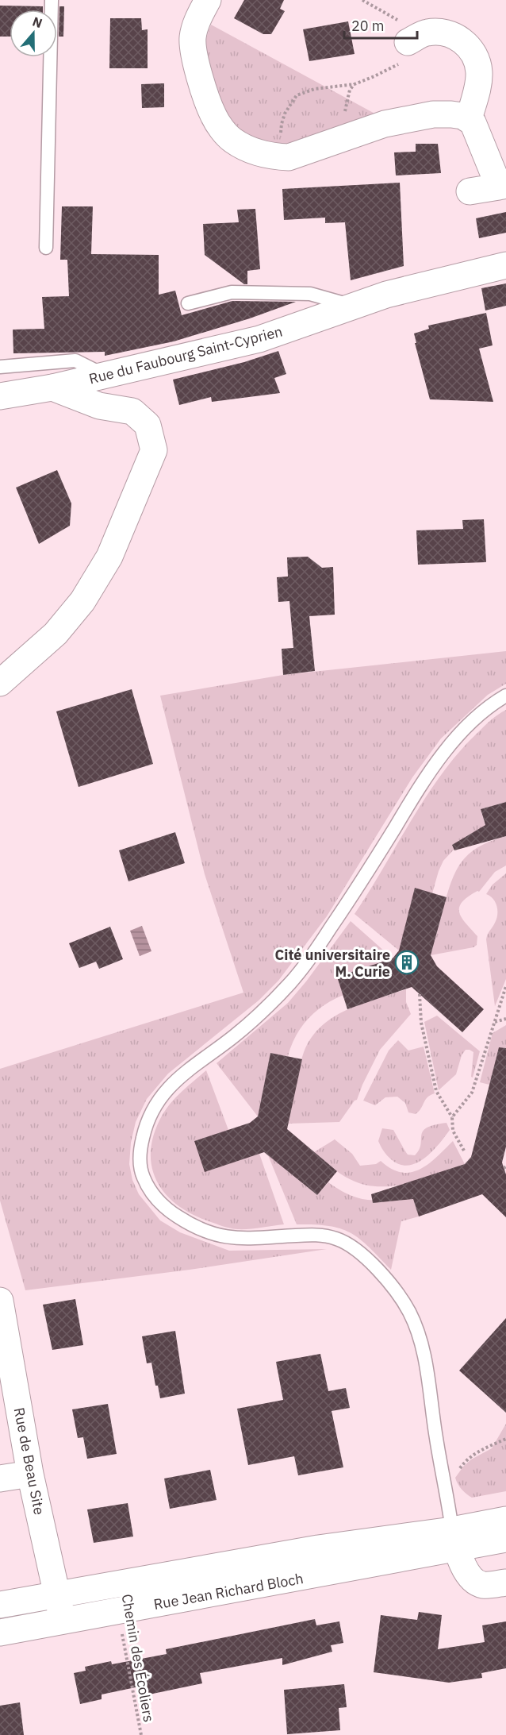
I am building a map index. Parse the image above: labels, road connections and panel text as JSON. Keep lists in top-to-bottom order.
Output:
{
  "streets": {
    "street": ["Rue du Faubourg Saint-Cyprien", "Rue de Beau Site", "Rue Jean Richard Bloch"],
    "path": ["Chemin des Écoliers"]
  },
  "crossings": [
    ["Rue de Beau Site", "Rue Jean Richard Bloch"],
    ["Rue Jean Richard Bloch", "Chemin des Écoliers"]
  ],
  "places": {
    "building": ["Cité universitaire M. Curie"]
  },
  "scale_bar": "20 m",
  "north": "top"
}
